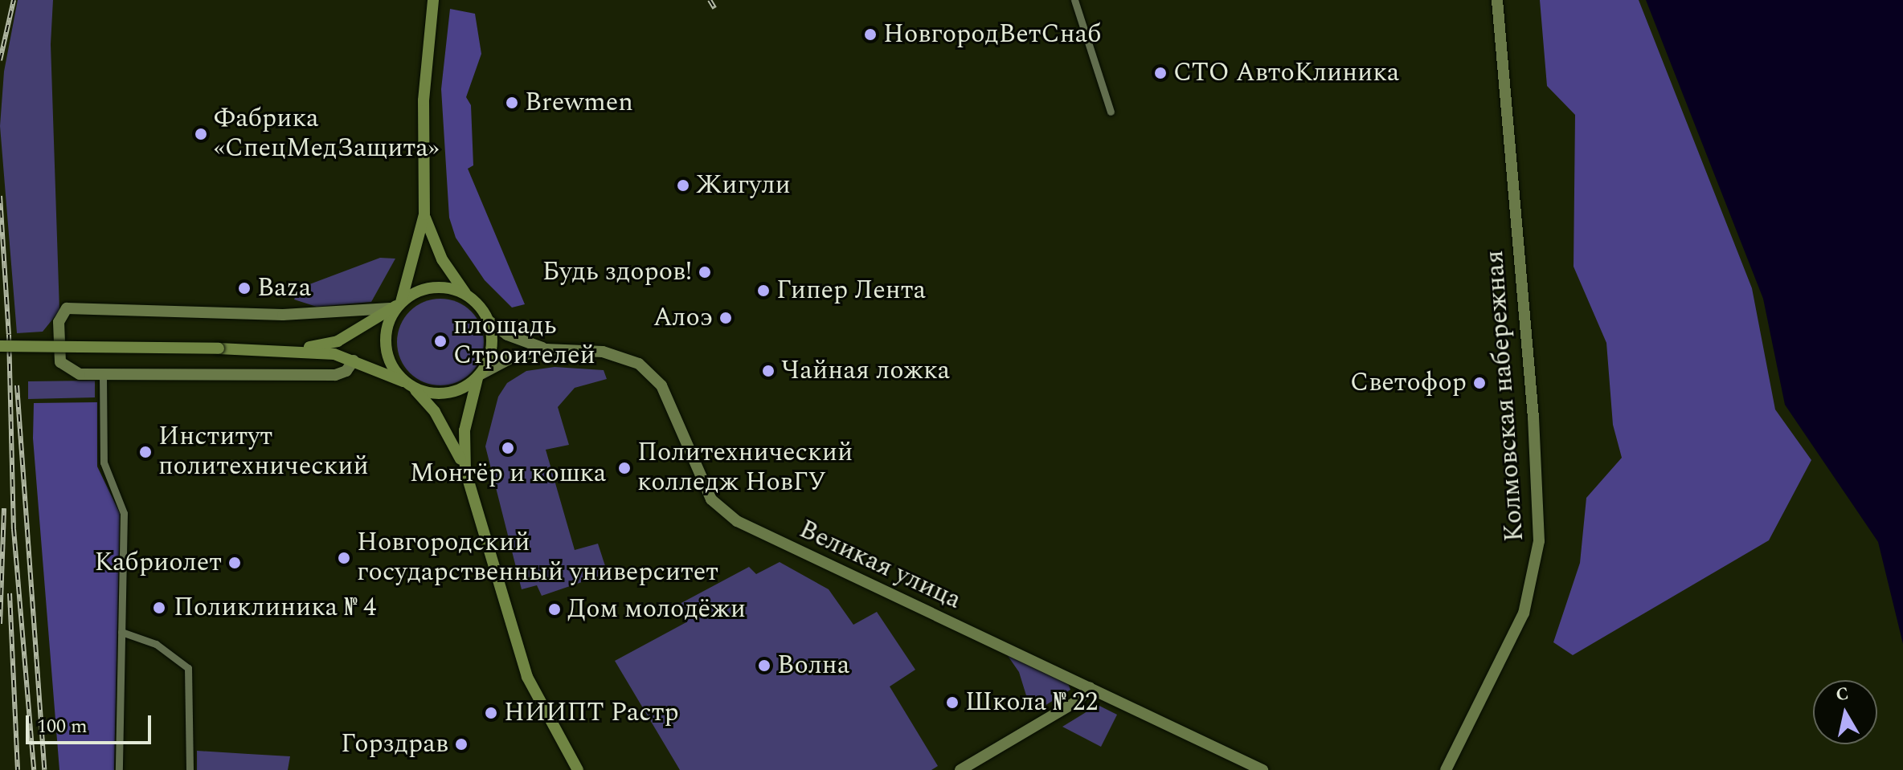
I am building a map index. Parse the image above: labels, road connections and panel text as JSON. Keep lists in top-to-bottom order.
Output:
{
  "streets": {
    "main road": ["Колмовская набережная", "Великая улица"]
  },
  "places": [
    "НовгородВетСнаб",
    "СТО АвтоКлиника",
    "Brewmen",
    "Фабрика «СпецМедЗащита»",
    "Жигули",
    "Будь здоров!",
    "Baza",
    "Гипер Лента",
    "Алоэ",
    "площадь Строителей",
    "Чайная ложка",
    "Светофор",
    "Монтёр и кошка",
    "Институт политехнический",
    "Политехнический колледж НовГУ",
    "Новгородский государственный университет",
    "Кабриолет",
    "Поликлиника № 4",
    "Дом молодёжи",
    "Волна",
    "Школа № 22",
    "НИИПТ Растр",
    "Горздрав"
  ],
  "scale_bar": "100 m",
  "north": "top"
}
